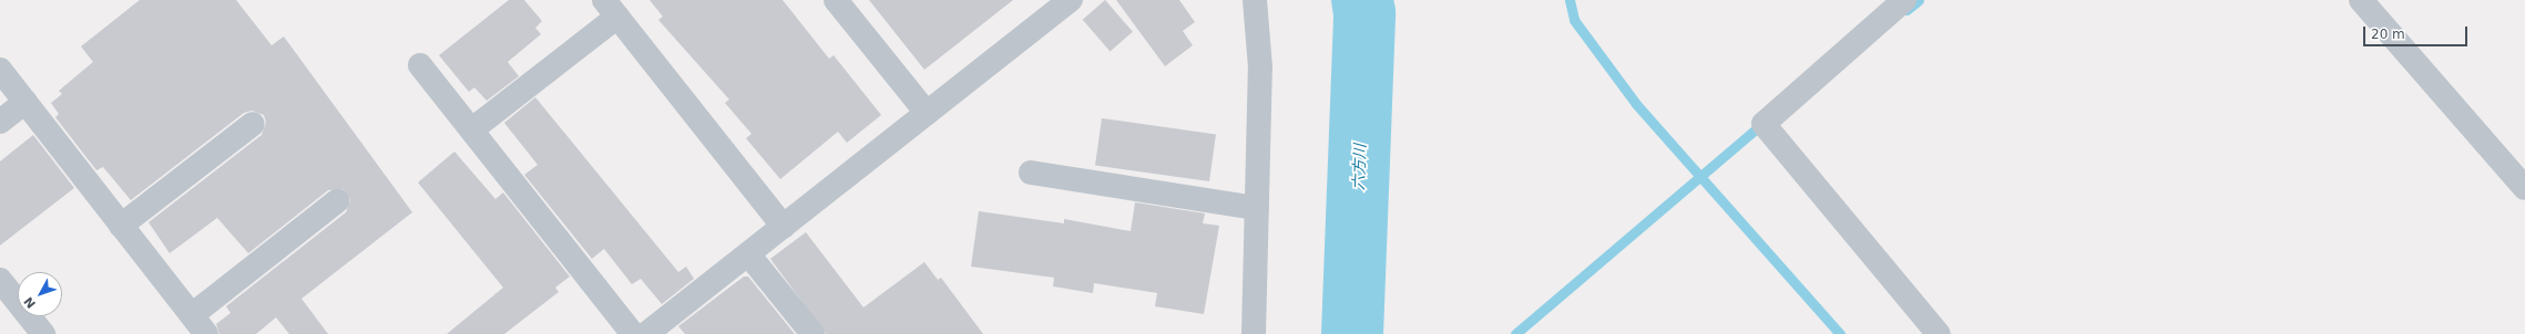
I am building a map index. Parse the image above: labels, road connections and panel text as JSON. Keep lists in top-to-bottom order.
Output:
{
  "water": ["六方川"],
  "scale_bar": "20 m",
  "north": "bottom left"
}
